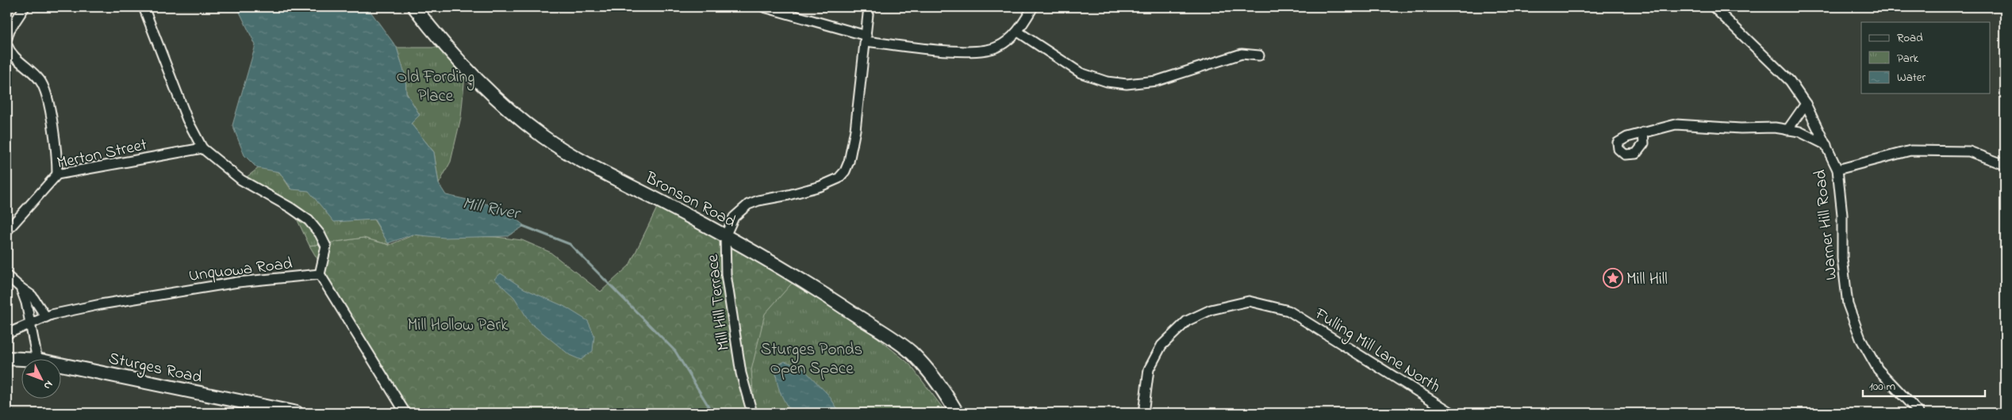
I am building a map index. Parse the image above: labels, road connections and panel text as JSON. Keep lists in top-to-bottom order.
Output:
{
  "streets": {
    "main road": ["Bronson Road", "Sturges Road"],
    "street": [
      "Merton Street",
      "Warner Hill Road",
      "Unquowa Road",
      "Mill Hill Terrace",
      "Fulling Mill Lane North"
    ]
  },
  "crossings": [
    ["Bronson Road", "Mill Hill Terrace"]
  ],
  "water": ["Mill River"],
  "parks": ["Old Fording Place", "Mill Hollow Park", "Sturges Ponds Open Space"],
  "places": {
    "place": ["Mill Hill"]
  },
  "legend": ["Road", "Park", "Water"],
  "scale_bar": "100 m",
  "north": "bottom right"
}
